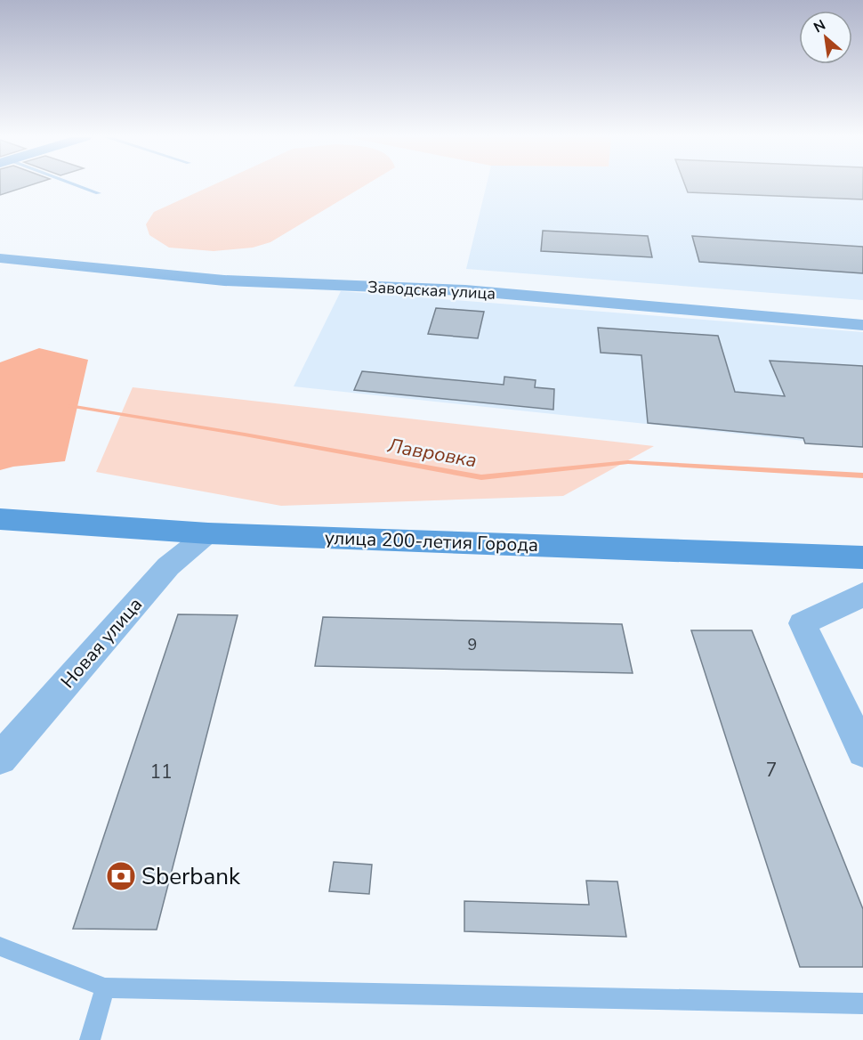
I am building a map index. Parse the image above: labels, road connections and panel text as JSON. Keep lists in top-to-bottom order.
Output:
{
  "streets": {
    "street": ["Заводская улица", "улица 200-летия Города", "Новая улица"]
  },
  "crossings": [
    ["улица 200-летия Города", "Новая улица"]
  ],
  "water": ["Лавровка"],
  "places": {
    "bank": ["Sberbank"]
  },
  "house_numbers": ["9", "7", "11"],
  "north": "top left"
}
